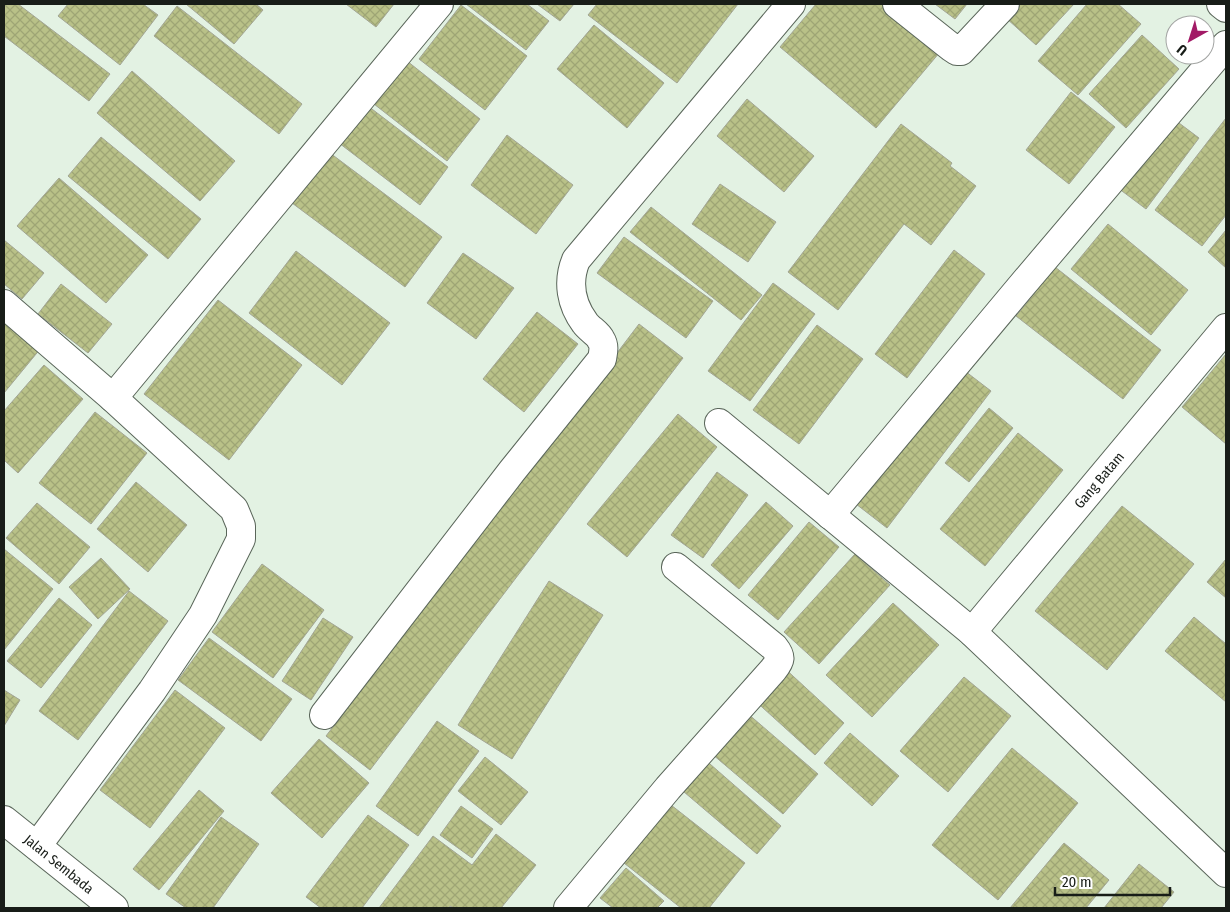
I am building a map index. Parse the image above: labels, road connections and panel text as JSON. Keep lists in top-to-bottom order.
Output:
{
  "streets": {
    "street": ["Gang Batam", "Jalan Sembada"]
  },
  "scale_bar": "20 m",
  "north": "bottom left"
}
